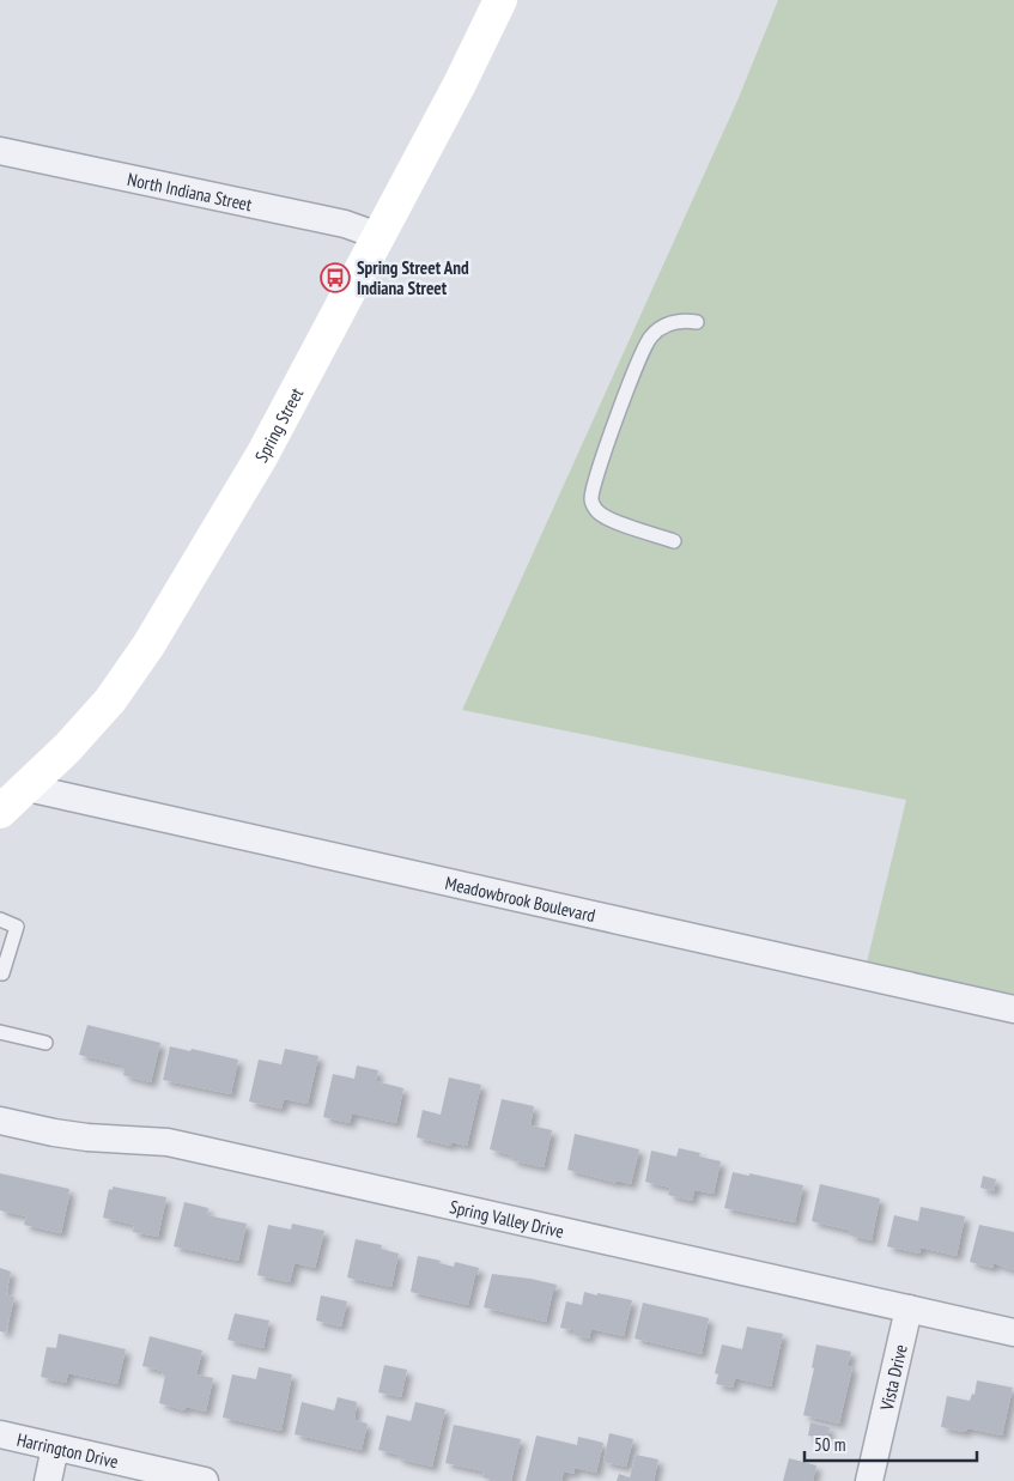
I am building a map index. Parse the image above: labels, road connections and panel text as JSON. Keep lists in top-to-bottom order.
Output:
{
  "streets": {
    "main road": ["Spring Street"],
    "street": [
      "North Indiana Street",
      "Meadowbrook Boulevard",
      "Spring Valley Drive",
      "Vista Drive",
      "Harrington Drive"
    ]
  },
  "crossings": [
    ["North Indiana Street", "Spring Street"],
    ["Spring Street", "Meadowbrook Boulevard"],
    ["Spring Valley Drive", "Vista Drive"]
  ],
  "places": {
    "bus stop": ["Spring Street And Indiana Street"]
  },
  "scale_bar": "50 m"
}
